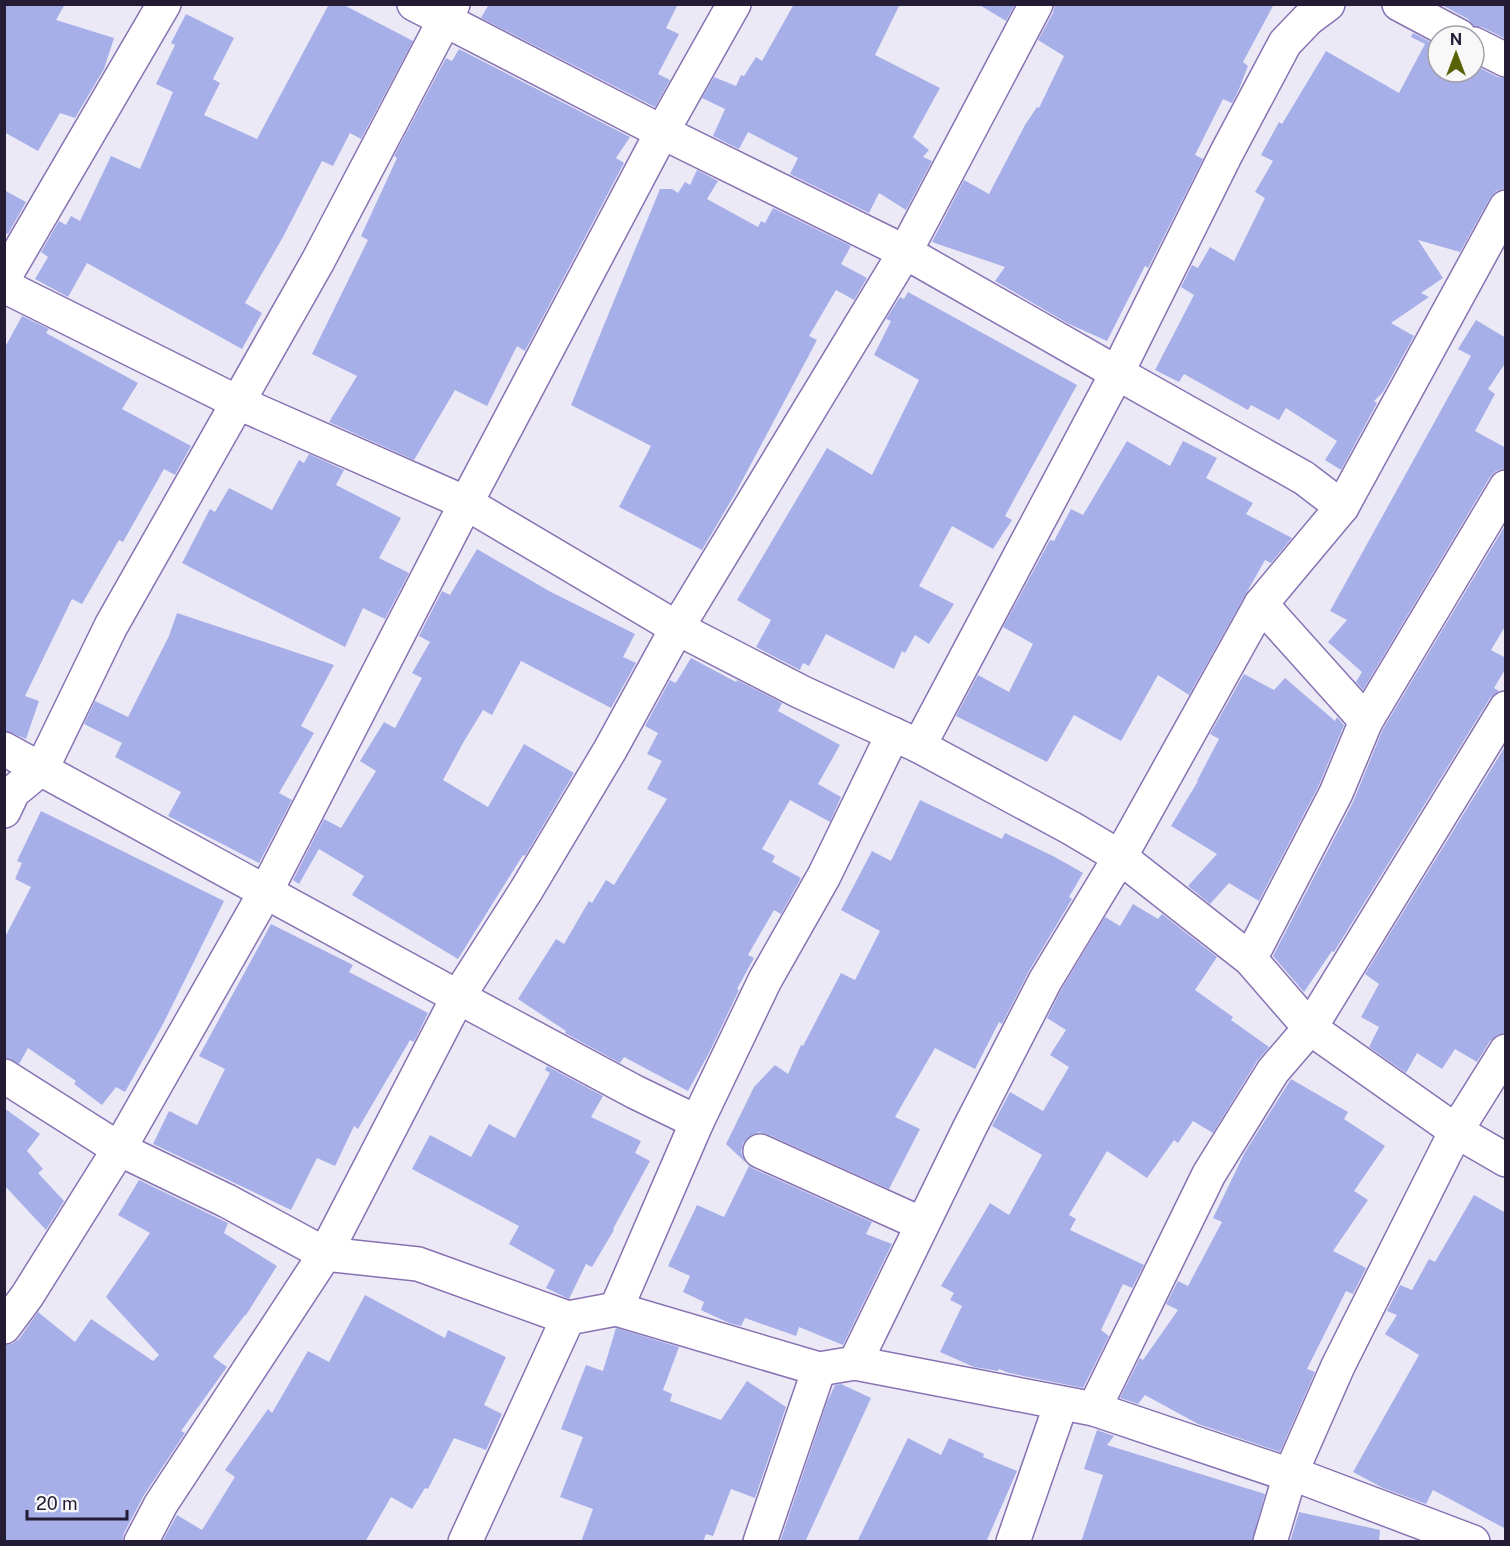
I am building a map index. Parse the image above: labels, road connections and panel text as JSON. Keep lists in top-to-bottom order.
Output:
{
  "scale_bar": "20 m",
  "north": "top"
}
